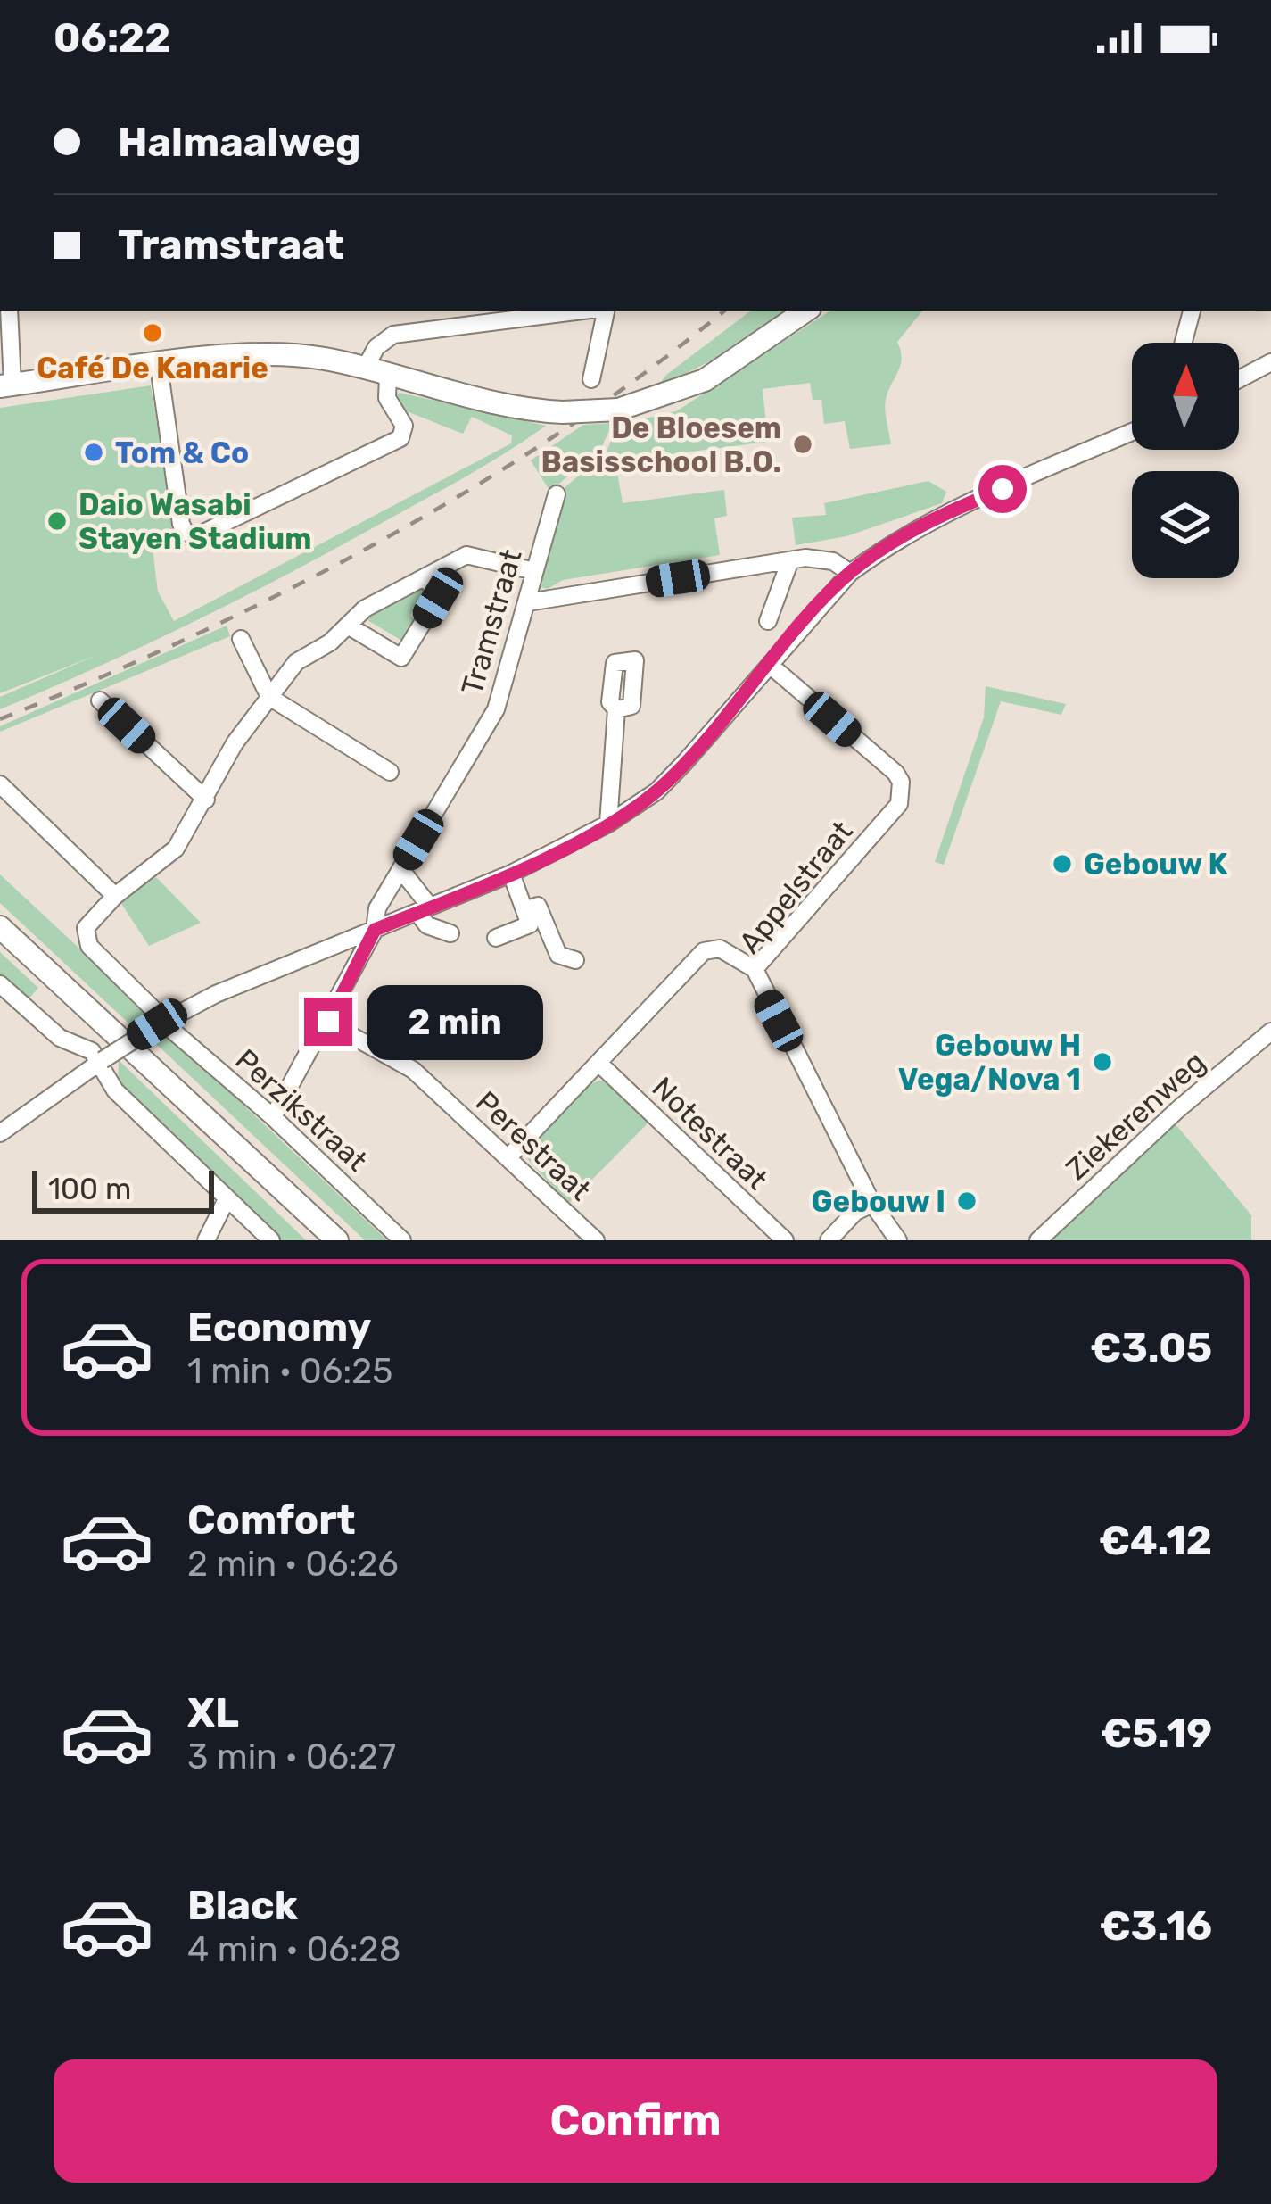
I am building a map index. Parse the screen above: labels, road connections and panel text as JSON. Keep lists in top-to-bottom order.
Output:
{
  "streets": {
    "street": [
      "Tramstraat",
      "Appelstraat",
      "Perzikstraat",
      "Ziekerenweg",
      "Notestraat",
      "Perestraat"
    ]
  },
  "crossings": [
    ["Tramstraat", "Perzikstraat"],
    ["Tramstraat", "Perestraat"]
  ],
  "places": [
    "Café De Kanarie",
    "De Bloesem Basisschool B.O.",
    "Tom & Co",
    "Daio Wasabi Stayen Stadium",
    "Gebouw K",
    "Gebouw H Vega/Nova 1",
    "Gebouw I"
  ],
  "scale_bar": "100 m",
  "north": "top",
  "page": {
    "status": "06:22",
    "banner": ["Halmaalweg", "Tramstraat"],
    "bubble": "2 min",
    "scale": "100 m",
    "list": [
      {
        "name": "Economy",
        "note": "1 min · 06:25",
        "value": "€3.05"
      },
      {
        "name": "Comfort",
        "note": "2 min · 06:26",
        "value": "€4.12"
      },
      {
        "name": "XL",
        "note": "3 min · 06:27",
        "value": "€5.19"
      },
      {
        "name": "Black",
        "note": "4 min · 06:28",
        "value": "€3.16"
      }
    ],
    "buttons": "Confirm"
  }
}
